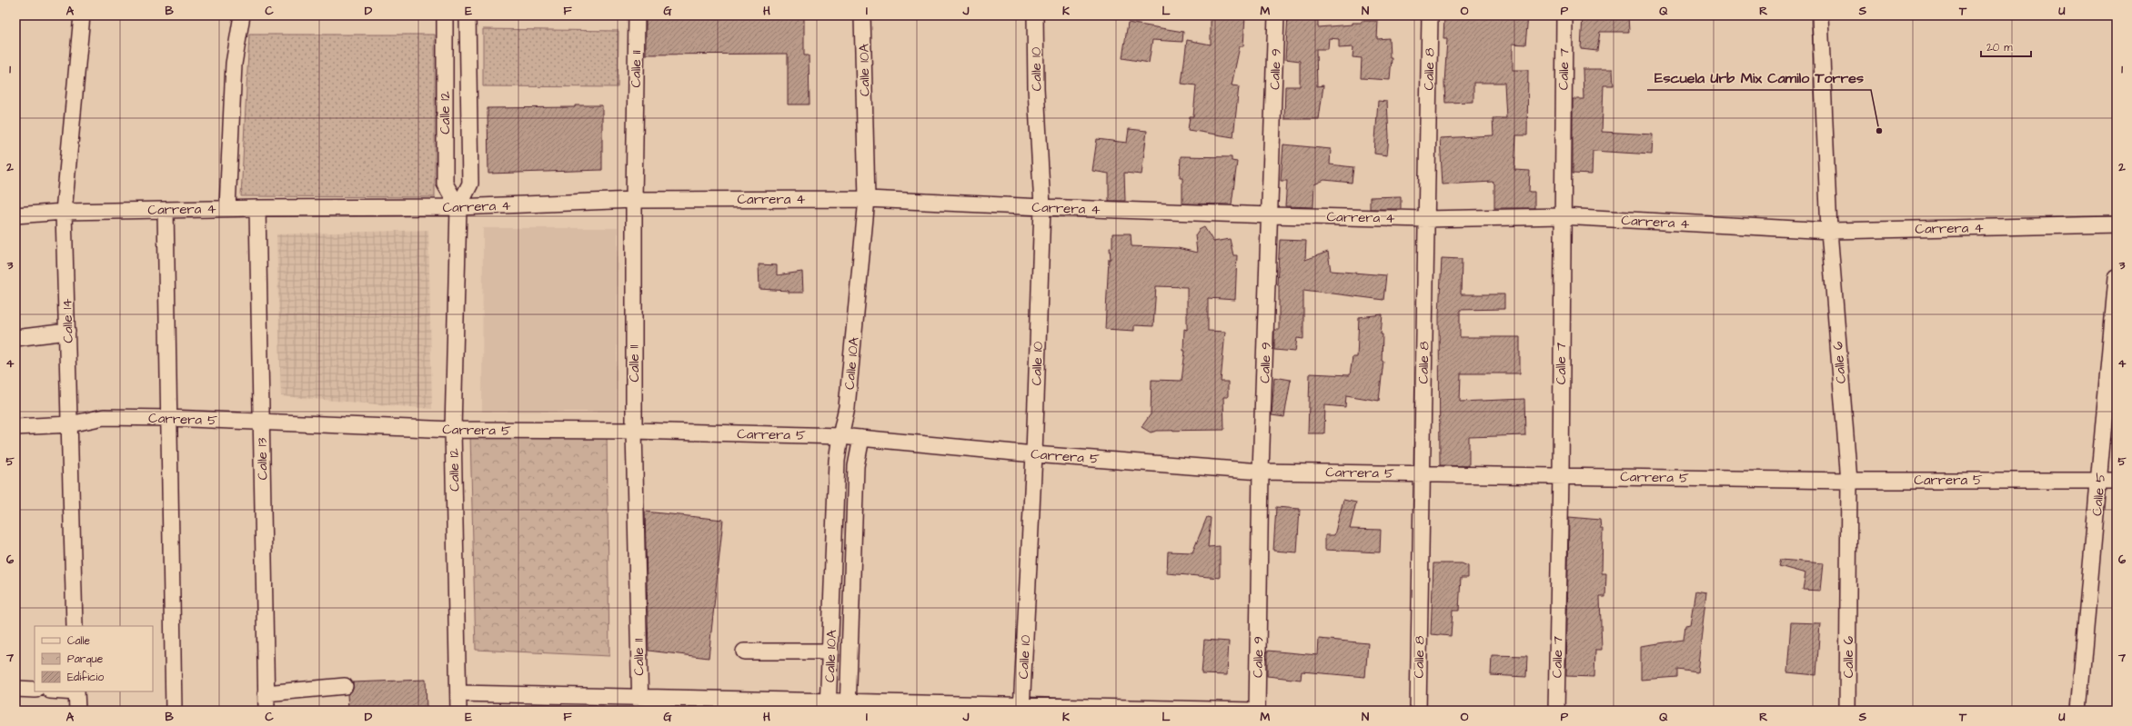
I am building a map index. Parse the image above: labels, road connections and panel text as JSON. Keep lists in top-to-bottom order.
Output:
{
  "streets": {
    "street": [
      "Calle 11",
      "Calle 10",
      "Calle 9",
      "Calle 8",
      "Calle 7",
      "Calle 10A",
      "Calle 12",
      "Carrera 4",
      "Calle 14",
      "Calle 6",
      "Carrera 5",
      "Calle 13",
      "Calle 5"
    ]
  },
  "crossings": [
    ["Calle 11", "Carrera 4"],
    ["Calle 11", "Carrera 5"],
    ["Calle 10", "Carrera 4"],
    ["Calle 10", "Carrera 5"],
    ["Calle 9", "Carrera 4"],
    ["Calle 9", "Carrera 5"],
    ["Calle 8", "Carrera 4"],
    ["Calle 8", "Carrera 5"],
    ["Calle 7", "Carrera 4"],
    ["Calle 7", "Carrera 5"],
    ["Calle 10A", "Carrera 4"],
    ["Calle 10A", "Carrera 5"],
    ["Calle 12", "Carrera 4"],
    ["Calle 12", "Carrera 5"],
    ["Carrera 4", "Calle 14"],
    ["Carrera 4", "Calle 6"],
    ["Carrera 4", "Calle 13"],
    ["Calle 14", "Carrera 5"],
    ["Calle 6", "Carrera 5"],
    ["Carrera 5", "Calle 13"],
    ["Carrera 5", "Calle 5"]
  ],
  "places": ["Escuela Urb Mix Camilo Torres"],
  "legend": ["Calle", "Parque", "Edificio"],
  "scale_bar": "20 m",
  "grid": {
    "columns": [
      "A",
      "B",
      "C",
      "D",
      "E",
      "F",
      "G",
      "H",
      "I",
      "J",
      "K",
      "L",
      "M",
      "N",
      "O",
      "P",
      "Q",
      "R",
      "S",
      "T",
      "U"
    ],
    "rows": [
      "1",
      "2",
      "3",
      "4",
      "5",
      "6",
      "7"
    ]
  }
}
